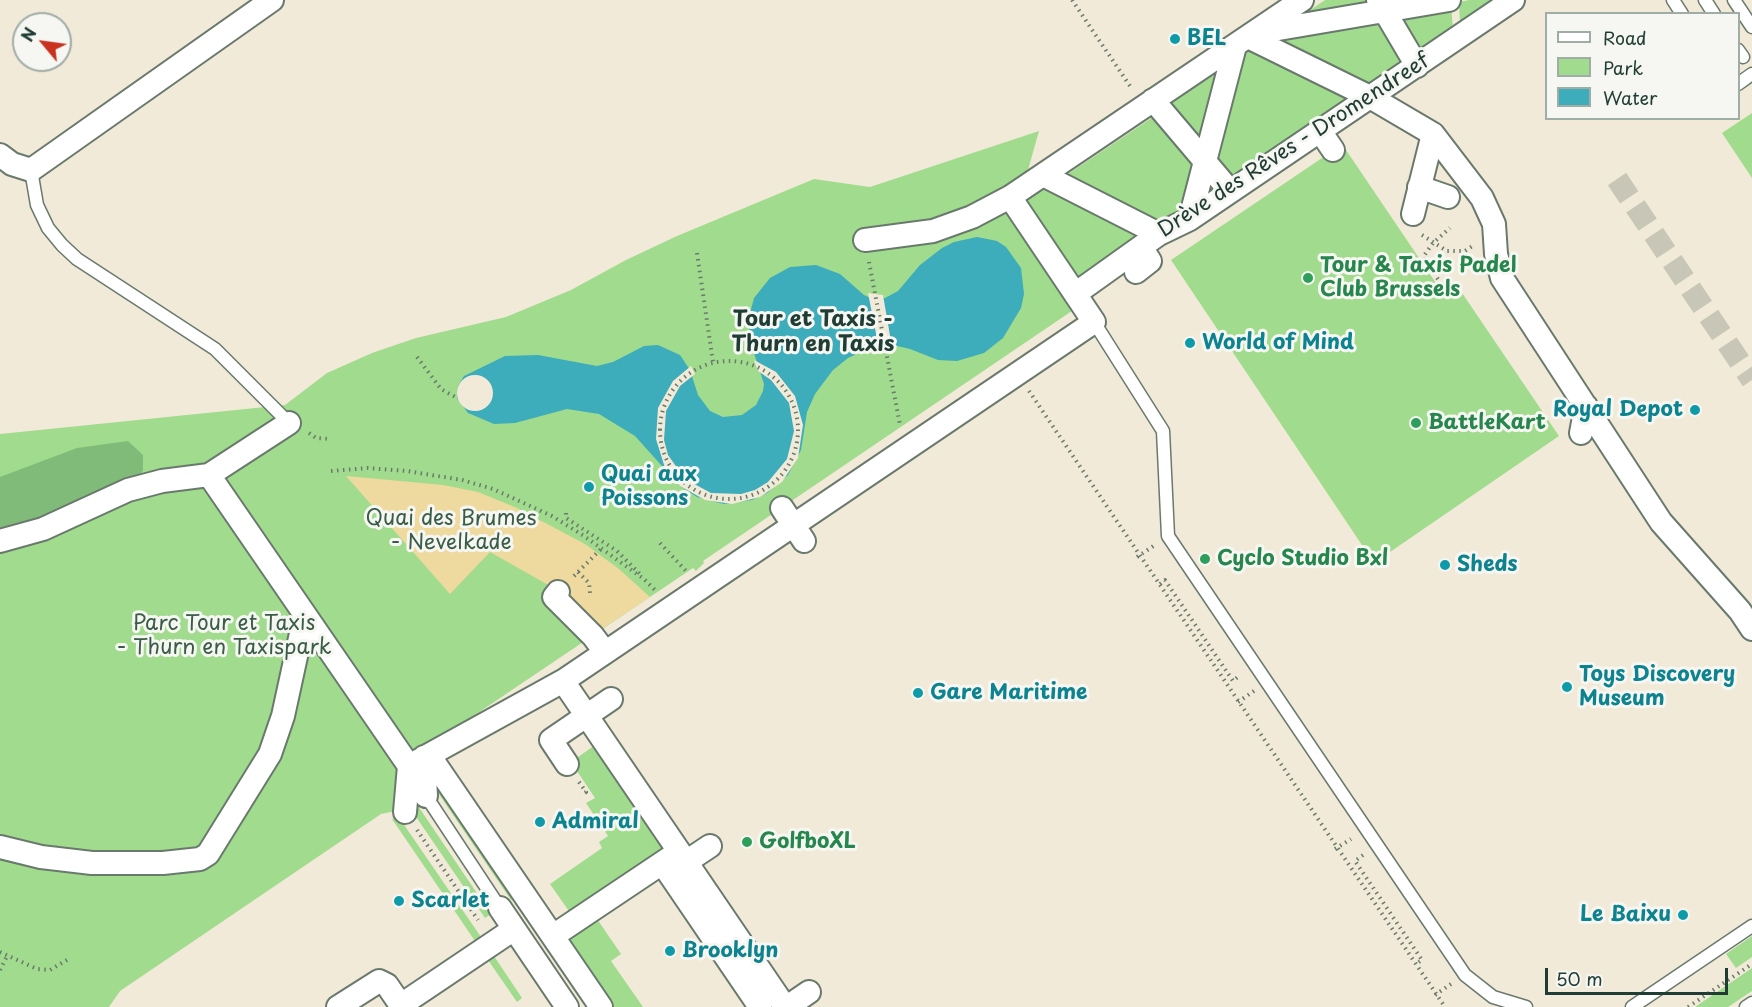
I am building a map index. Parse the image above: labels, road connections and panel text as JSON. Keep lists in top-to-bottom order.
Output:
{
  "streets": {
    "street": ["Drève des Rêves - Dromendreef"]
  },
  "districts": ["Tour et Taxis - Thurn en Taxis"],
  "parks": ["Quai des Brumes - Nevelkade", "Parc Tour et Taxis - Thurn en Taxispark"],
  "places": [
    "BEL",
    "Tour & Taxis Padel Club Brussels",
    "World of Mind",
    "Royal Depot",
    "BattleKart",
    "Quai aux Poissons",
    "Cyclo Studio Bxl",
    "Sheds",
    "Toys Discovery Museum",
    "Gare Maritime",
    "Admiral",
    "GolfboXL",
    "Scarlet",
    "Le Baixu",
    "Brooklyn"
  ],
  "legend": ["Road", "Park", "Water"],
  "scale_bar": "50 m",
  "north": "top left"
}
